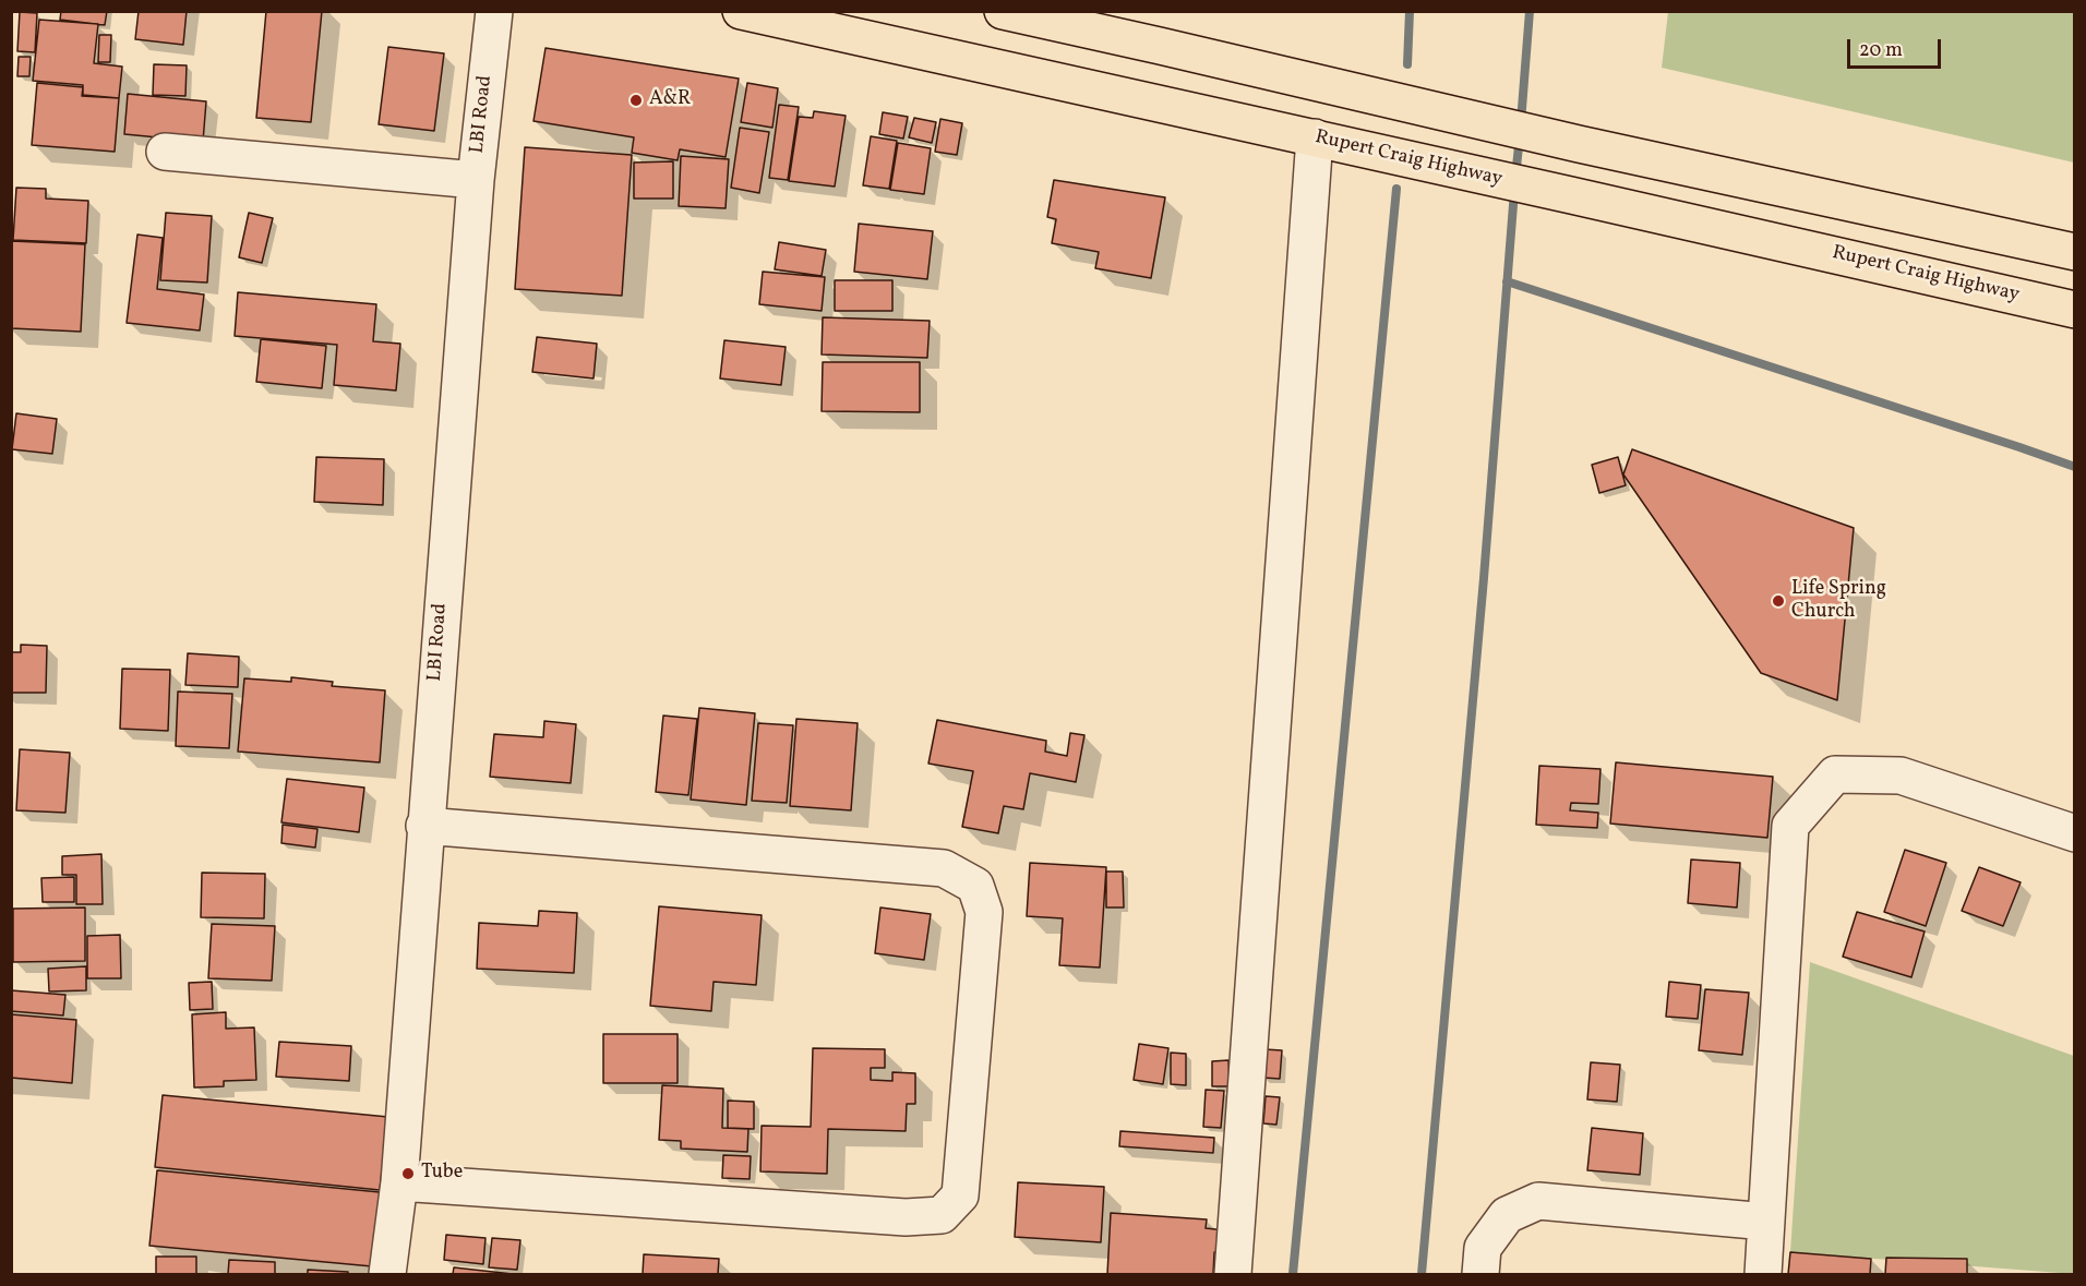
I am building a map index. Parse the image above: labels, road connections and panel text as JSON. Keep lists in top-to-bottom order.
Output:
{
  "streets": {
    "main road": ["Rupert Craig Highway"],
    "street": ["LBI Road"]
  },
  "places": ["A&R", "Life Spring Church", "Tube"],
  "scale_bar": "20 m"
}
